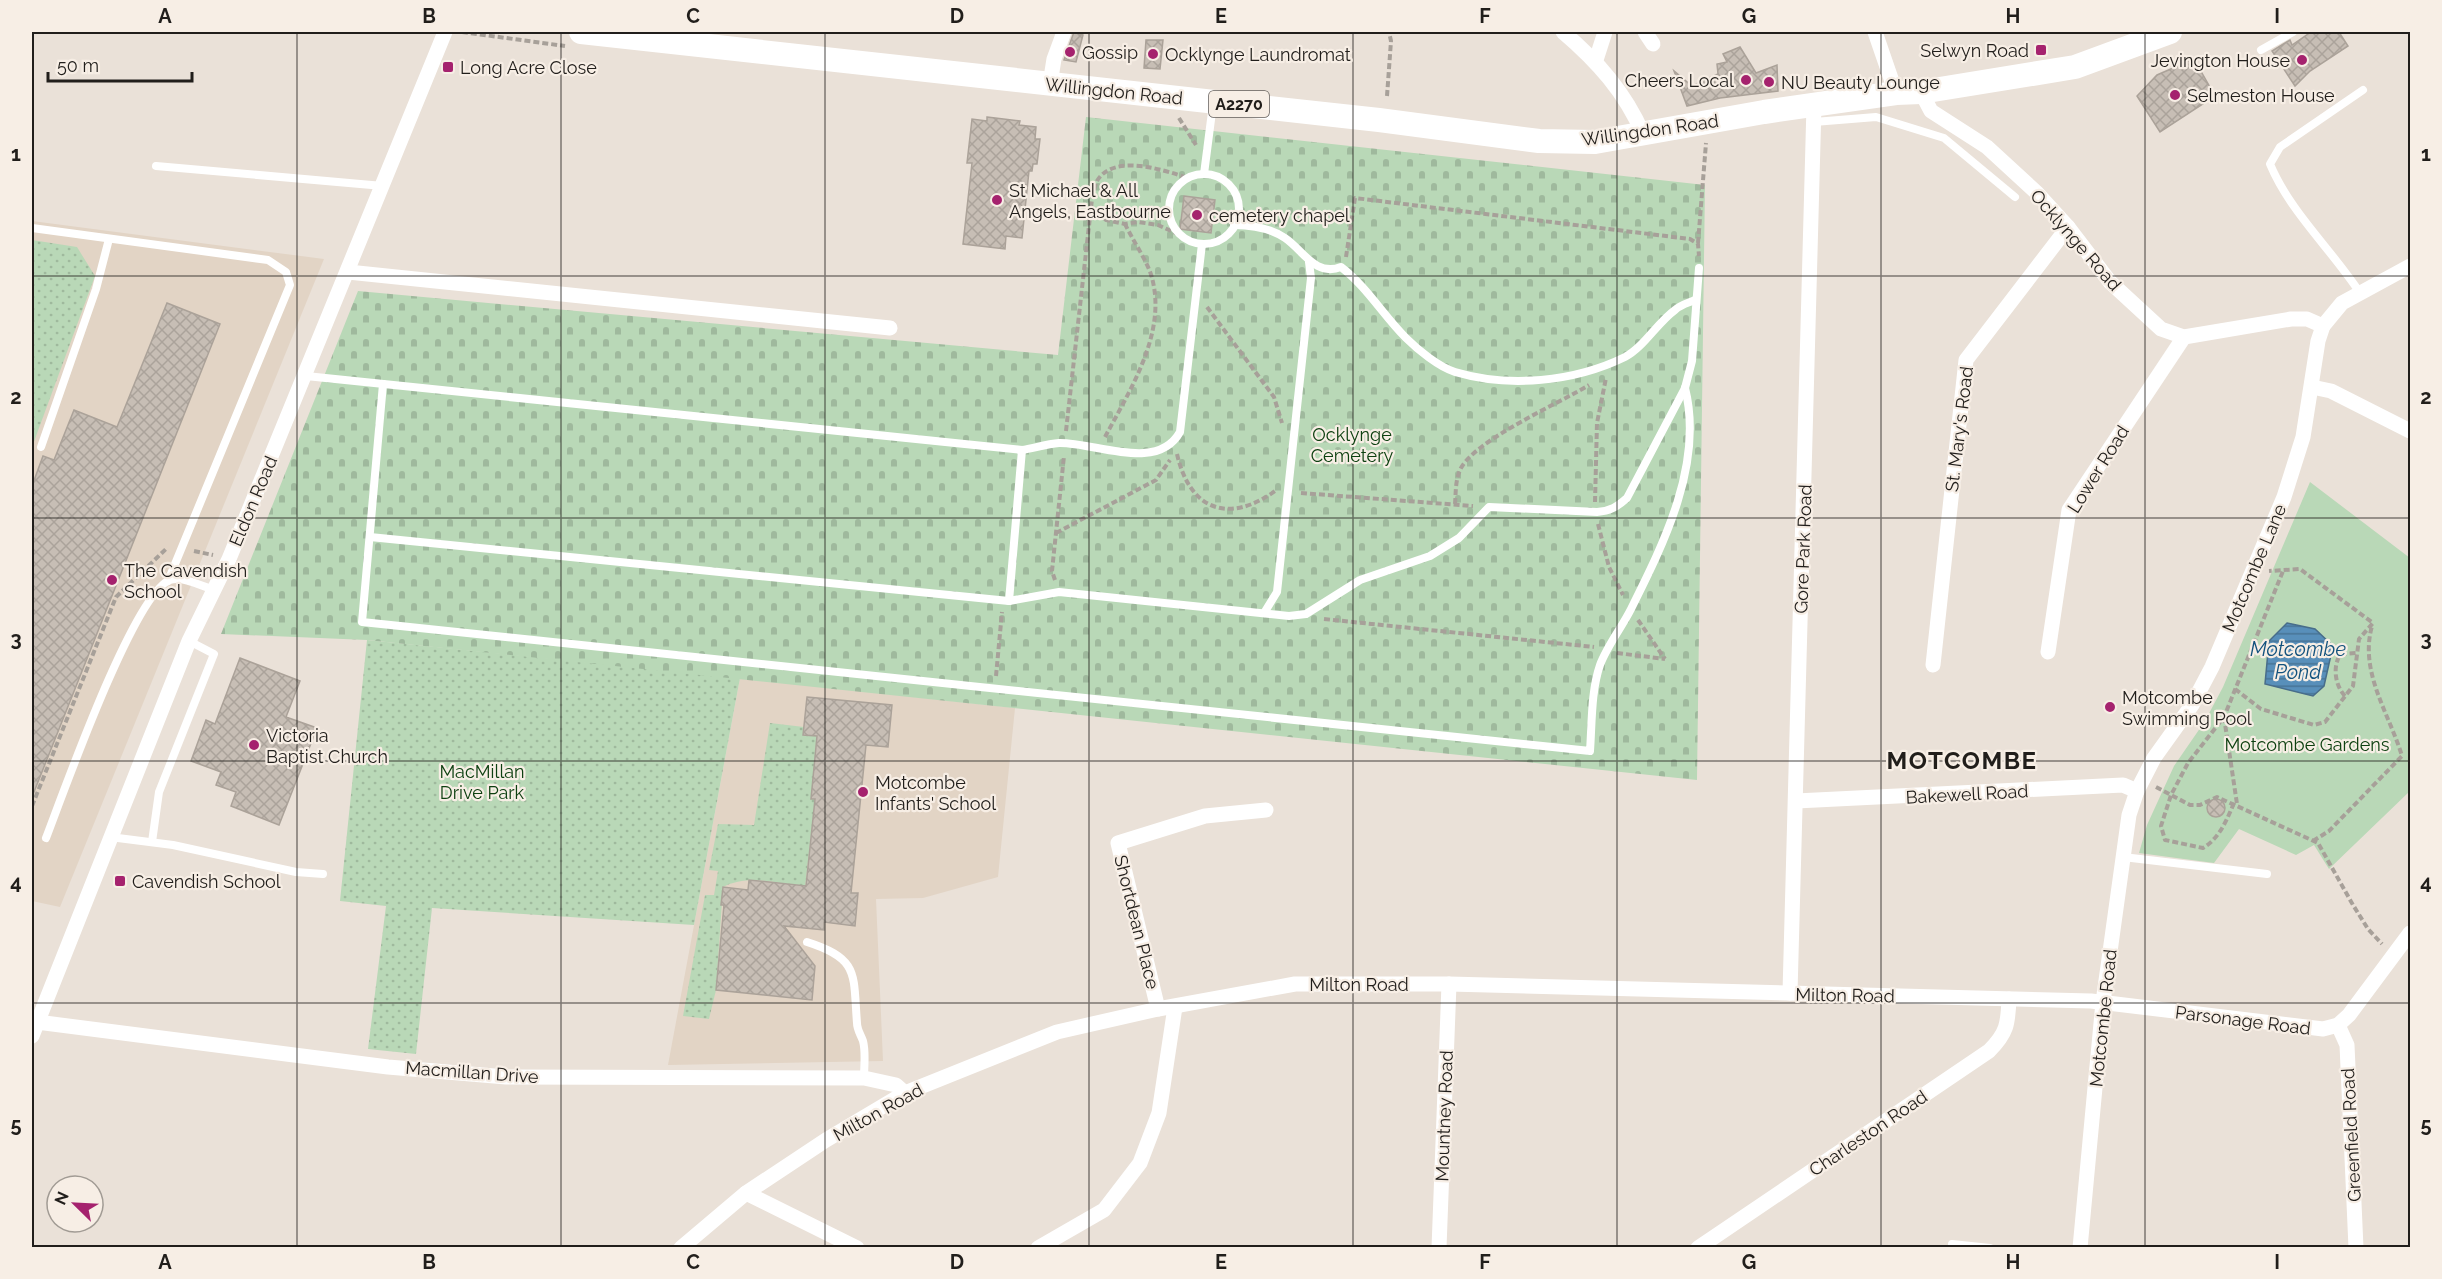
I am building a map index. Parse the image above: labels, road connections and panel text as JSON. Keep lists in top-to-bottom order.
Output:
{
  "streets": {
    "main road": ["Willingdon Road", "A2270"],
    "street": [
      "Ocklynge Road",
      "St. Mary's Road",
      "Lower Road",
      "Eldon Road",
      "Gore Park Road",
      "Motcombe Lane",
      "Bakewell Road",
      "Shortdean Place",
      "Milton Road",
      "Motcombe Road",
      "Parsonage Road",
      "Macmillan Drive",
      "Mountney Road",
      "Charleston Road",
      "Greenfield Road"
    ]
  },
  "crossings": [
    ["Willingdon Road", "A2270"],
    ["Willingdon Road", "Gore Park Road"],
    ["A2270", "Ocklynge Road"],
    ["Ocklynge Road", "St. Mary's Road"],
    ["Ocklynge Road", "Lower Road"],
    ["Eldon Road", "Macmillan Drive"],
    ["Gore Park Road", "Bakewell Road"],
    ["Gore Park Road", "Milton Road"],
    ["Motcombe Lane", "Bakewell Road"],
    ["Motcombe Lane", "Motcombe Road"],
    ["Bakewell Road", "Motcombe Road"],
    ["Shortdean Place", "Milton Road"],
    ["Milton Road", "Motcombe Road"],
    ["Milton Road", "Parsonage Road"],
    ["Milton Road", "Macmillan Drive"],
    ["Milton Road", "Mountney Road"],
    ["Milton Road", "Charleston Road"],
    ["Motcombe Road", "Parsonage Road"],
    ["Parsonage Road", "Greenfield Road"]
  ],
  "districts": ["MOTCOMBE"],
  "water": ["Motcombe Pond"],
  "parks": ["Ocklynge Cemetery", "Motcombe Gardens", "MacMillan Drive Park"],
  "places": {
    "transit": ["Selwyn Road", "Long Acre Close", "Cavendish School"],
    "other": [
      "Gossip",
      "Ocklynge Laundromat",
      "Jevington House",
      "Cheers Local",
      "NU Beauty Lounge",
      "Selmeston House",
      "St Michael & All Angels, Eastbourne",
      "cemetery chapel",
      "The Cavendish School",
      "Motcombe Swimming Pool",
      "Victoria Baptist Church",
      "Motcombe Infants' School"
    ]
  },
  "scale_bar": "50 m",
  "north": "top left",
  "grid": {
    "columns": [
      "A",
      "B",
      "C",
      "D",
      "E",
      "F",
      "G",
      "H",
      "I"
    ],
    "rows": [
      "1",
      "2",
      "3",
      "4",
      "5"
    ]
  }
}
